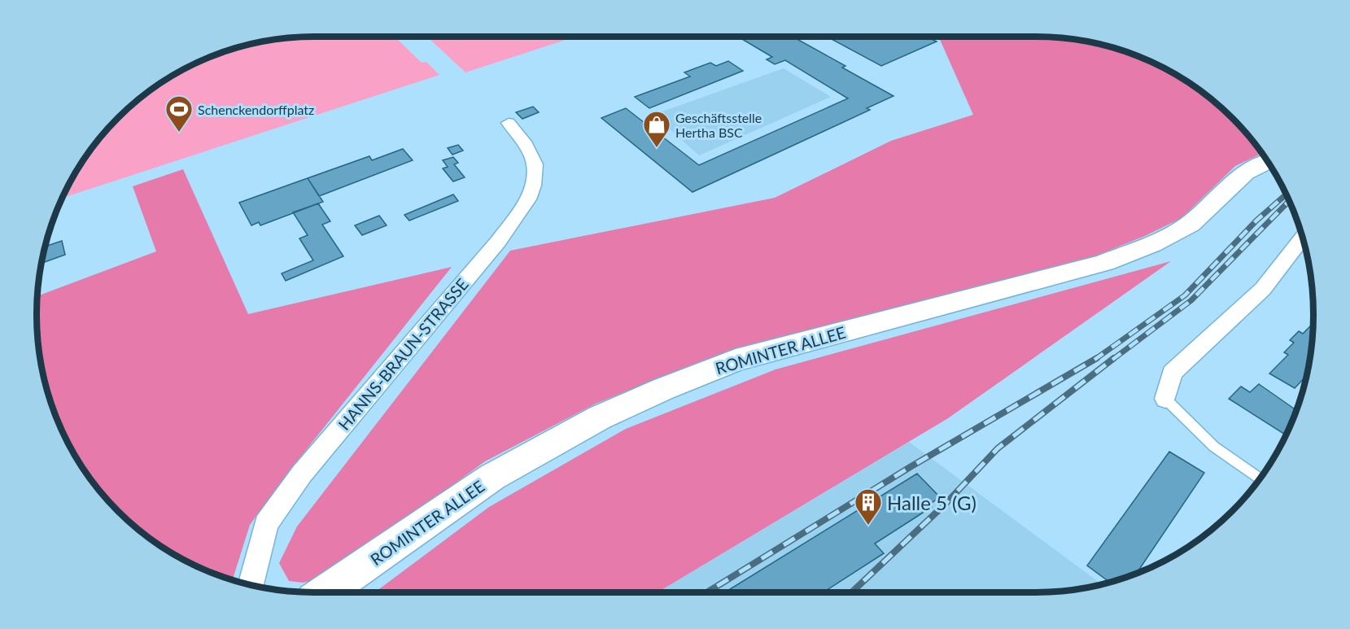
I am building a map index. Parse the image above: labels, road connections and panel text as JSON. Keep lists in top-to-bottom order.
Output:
{
  "streets": {
    "street": ["ROMINTER ALLEE", "HANNS-BRAUN-STRASSE"]
  },
  "places": {
    "sports": ["Schenckendorffplatz"],
    "shop": ["Geschäftsstelle Hertha BSC"],
    "building": ["Halle 5 (G)"]
  }
}
